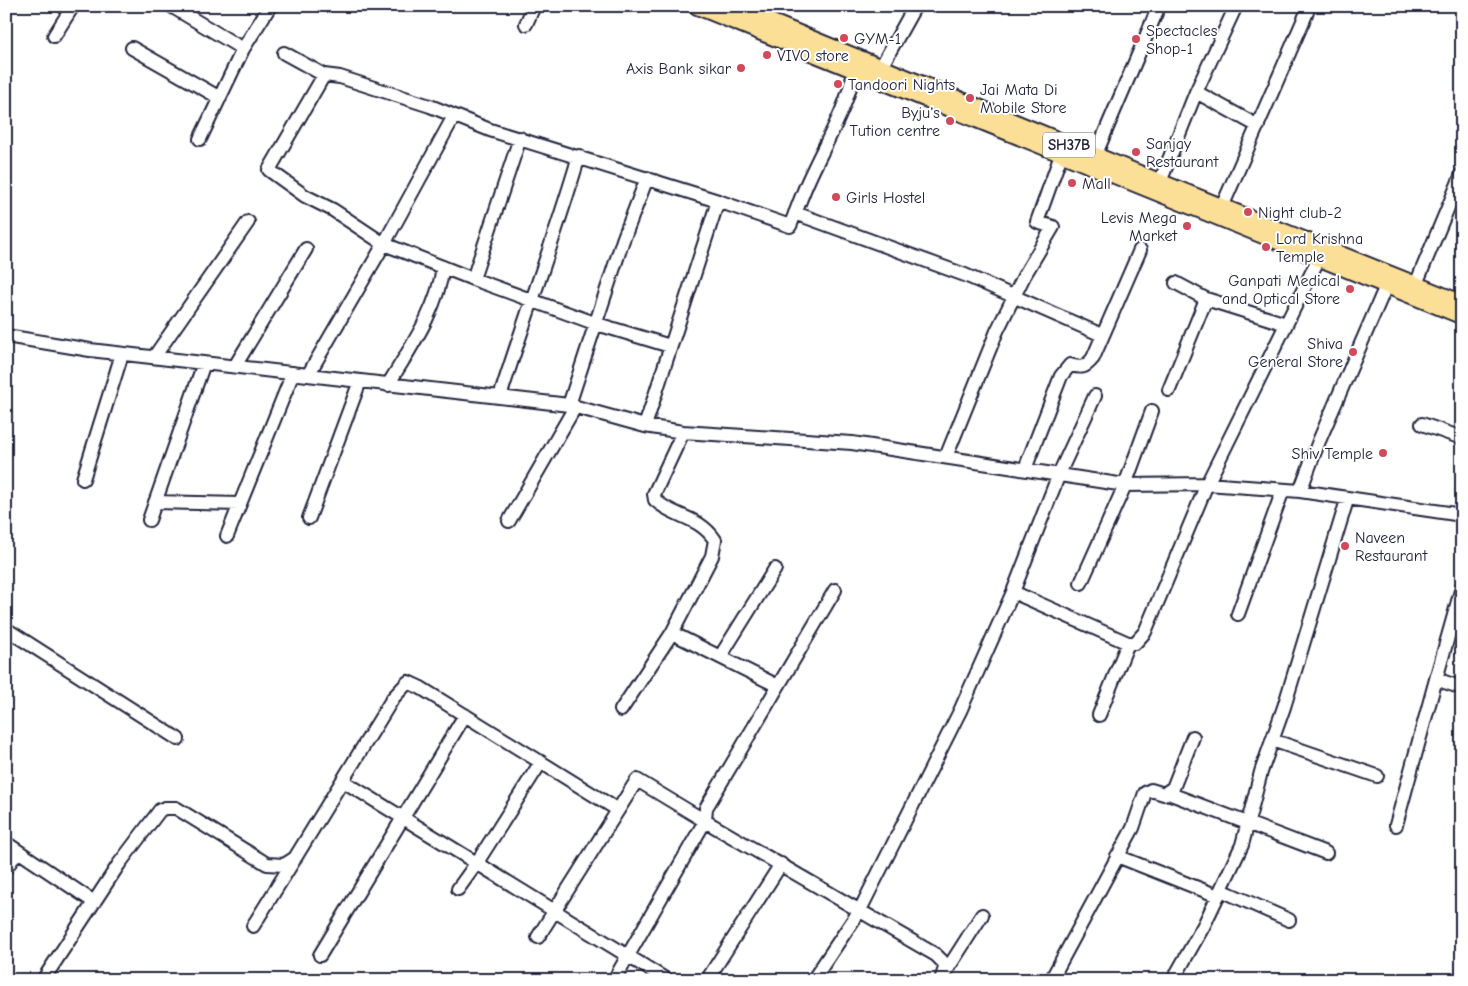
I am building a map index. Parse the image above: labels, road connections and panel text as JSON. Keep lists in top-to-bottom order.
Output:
{
  "streets": {
    "main road": ["SH37B"]
  },
  "places": [
    "GYM-1",
    "Spectacles Shop-1",
    "VIVO store",
    "Axis Bank sikar",
    "Tandoori Nights",
    "Jai Mata Di Mobile Store",
    "Byju's Tution centre",
    "Sanjay Restaurant",
    "Mall",
    "Girls Hostel",
    "Night club-2",
    "Levis Mega Market",
    "Lord Krishna Temple",
    "Ganpati Medical and Optical Store",
    "Shiva General Store",
    "Shiv Temple",
    "Naveen Restaurant"
  ]
}
